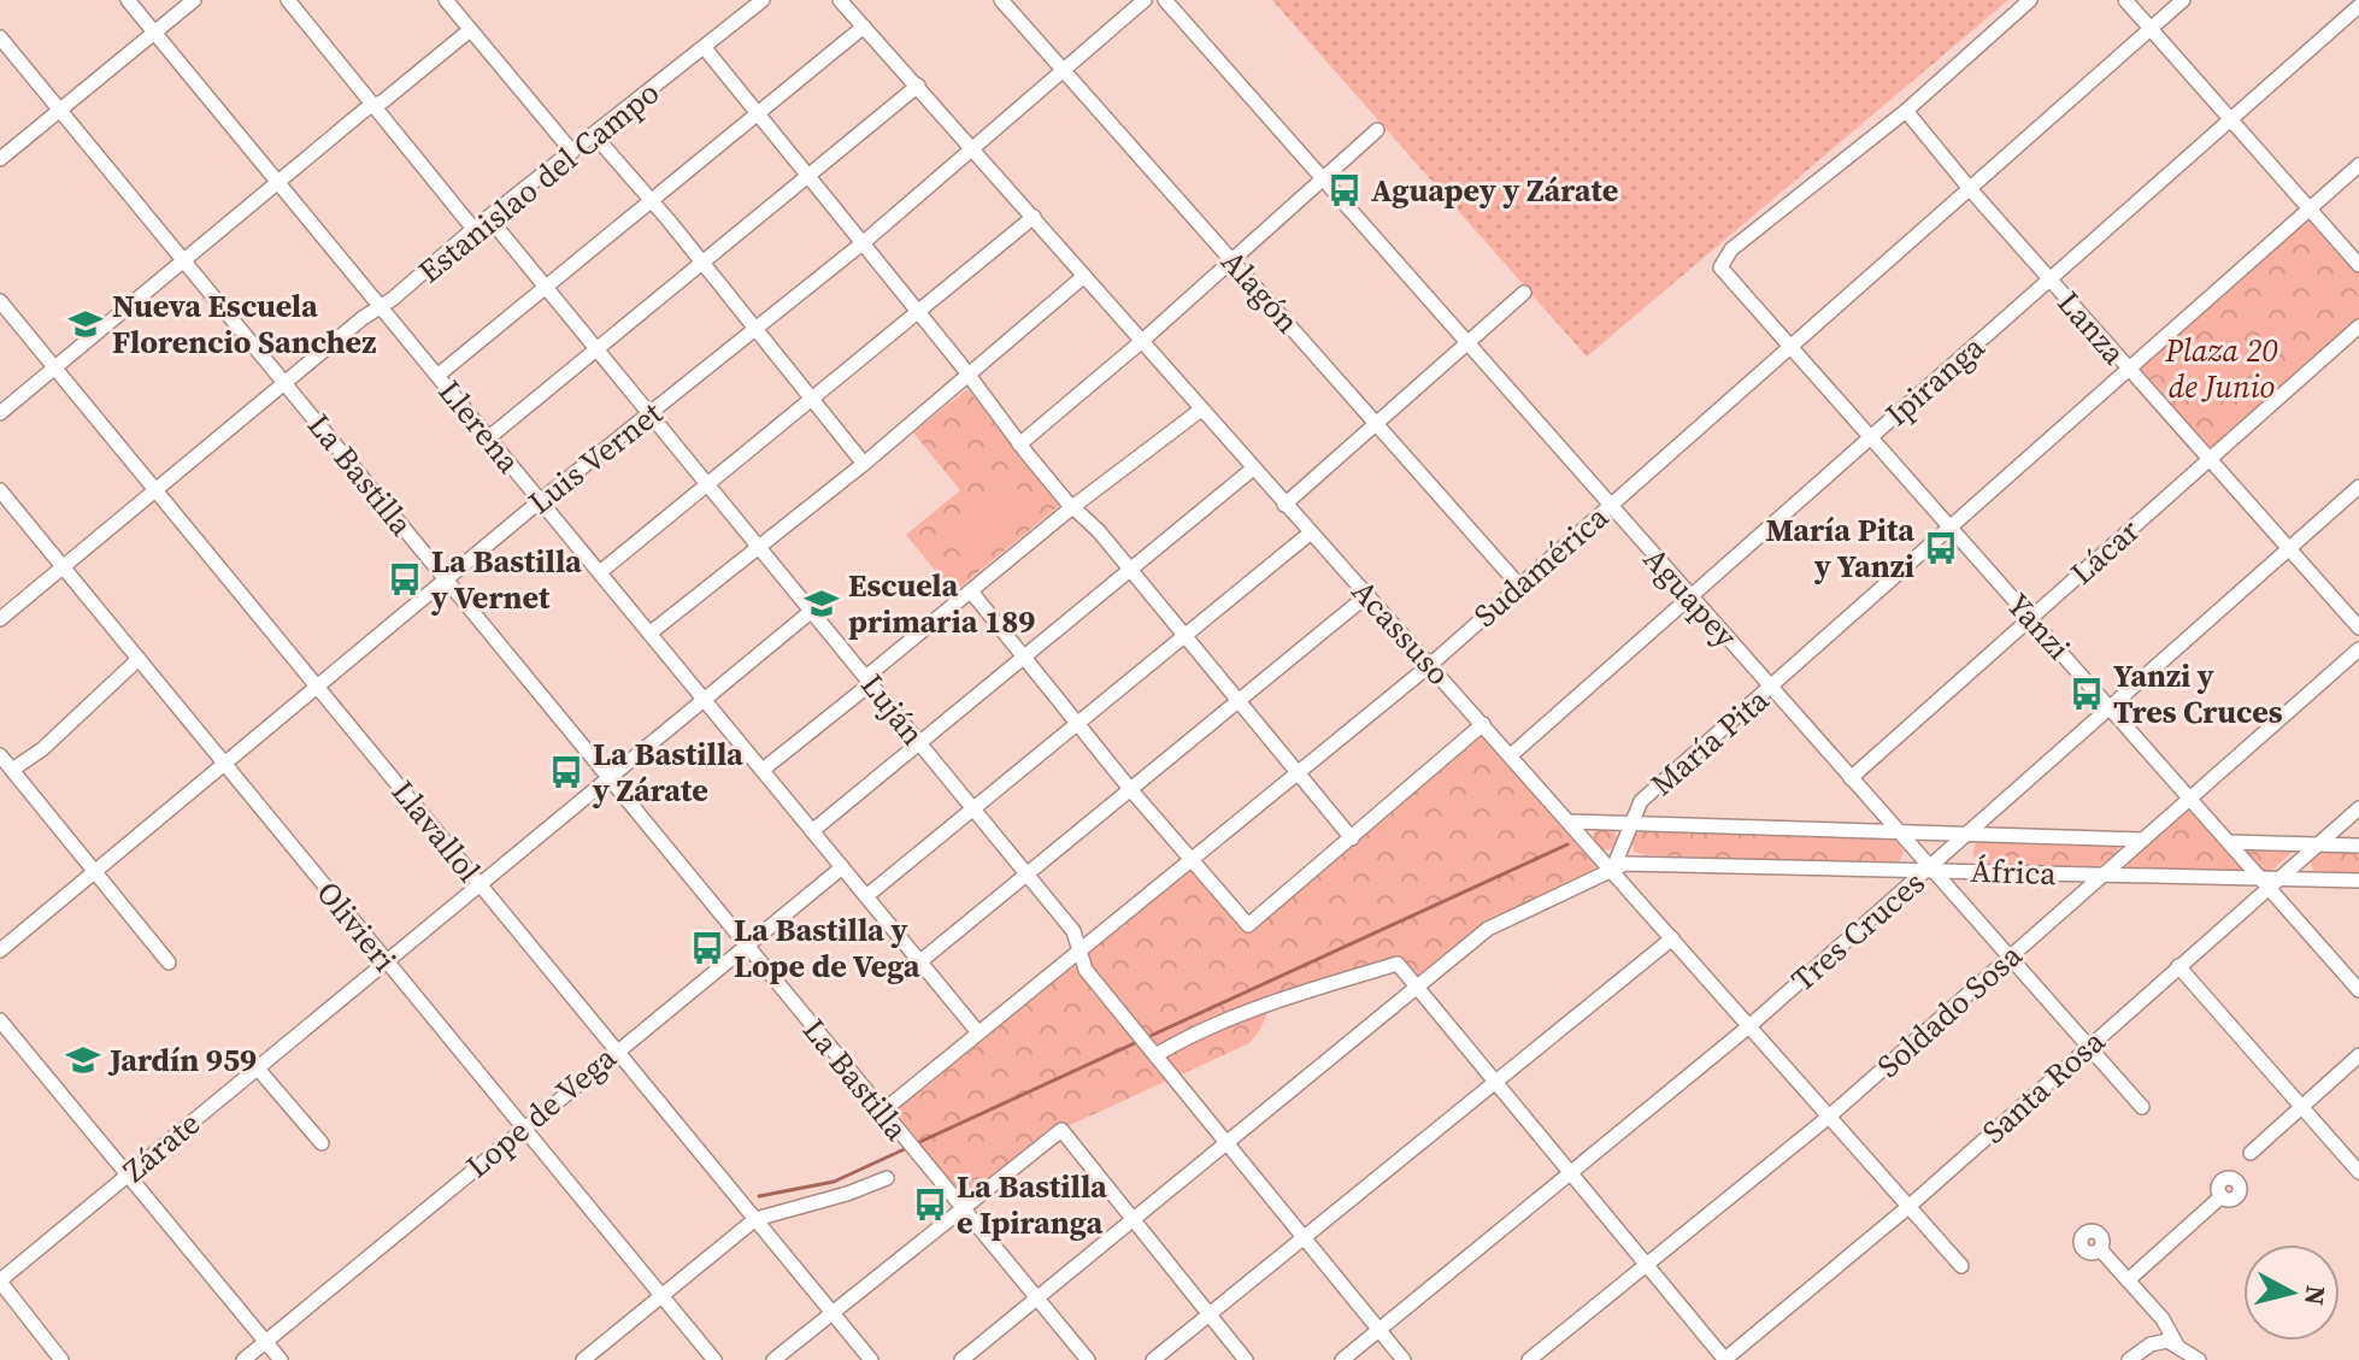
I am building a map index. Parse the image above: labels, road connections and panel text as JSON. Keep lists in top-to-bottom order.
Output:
{
  "streets": {
    "street": [
      "Estanislao del Campo",
      "Alagón",
      "Lanza",
      "Ipiranga",
      "Llerena",
      "Luis Vernet",
      "La Bastilla",
      "Lácar",
      "Sudamérica",
      "Aguapey",
      "Yanzi",
      "Acassuso",
      "Luján",
      "María Pita",
      "Llavallol",
      "África",
      "Olivieri",
      "Tres Cruces",
      "Soldado Sosa",
      "Santa Rosa",
      "Lope de Vega",
      "Zárate"
    ]
  },
  "crossings": [
    ["Estanislao del Campo", "Llerena"],
    ["Estanislao del Campo", "La Bastilla"],
    ["Estanislao del Campo", "Luján"],
    ["Estanislao del Campo", "Llavallol"],
    ["Estanislao del Campo", "Olivieri"],
    ["Alagón", "Luis Vernet"],
    ["Alagón", "Sudamérica"],
    ["Lanza", "Ipiranga"],
    ["Lanza", "Lácar"],
    ["Lanza", "Sudamérica"],
    ["Lanza", "Yanzi"],
    ["Lanza", "María Pita"],
    ["Lanza", "Tres Cruces"],
    ["Ipiranga", "Aguapey"],
    ["Ipiranga", "Yanzi"],
    ["Ipiranga", "Acassuso"],
    ["Llerena", "Luis Vernet"],
    ["Llerena", "Sudamérica"],
    ["Llerena", "Lope de Vega"],
    ["Llerena", "Zárate"],
    ["Luis Vernet", "La Bastilla"],
    ["Luis Vernet", "Acassuso"],
    ["Luis Vernet", "Luján"],
    ["Luis Vernet", "Llavallol"],
    ["Luis Vernet", "Olivieri"],
    ["La Bastilla", "Sudamérica"],
    ["La Bastilla", "Lope de Vega"],
    ["La Bastilla", "Zárate"],
    ["Lácar", "Aguapey"],
    ["Lácar", "Yanzi"],
    ["Sudamérica", "Aguapey"],
    ["Sudamérica", "Yanzi"],
    ["Sudamérica", "Acassuso"],
    ["Sudamérica", "Luján"],
    ["Aguapey", "María Pita"],
    ["Aguapey", "África"],
    ["Aguapey", "Tres Cruces"],
    ["Aguapey", "Soldado Sosa"],
    ["Aguapey", "Santa Rosa"],
    ["Yanzi", "María Pita"],
    ["Yanzi", "África"],
    ["Yanzi", "Tres Cruces"],
    ["Yanzi", "Soldado Sosa"],
    ["Yanzi", "Santa Rosa"],
    ["Acassuso", "María Pita"],
    ["Acassuso", "África"],
    ["Acassuso", "Tres Cruces"],
    ["Acassuso", "Soldado Sosa"],
    ["Acassuso", "Santa Rosa"],
    ["Luján", "Zárate"],
    ["María Pita", "África"],
    ["Llavallol", "Lope de Vega"],
    ["Llavallol", "Zárate"],
    ["África", "Tres Cruces"],
    ["África", "Soldado Sosa"],
    ["África", "Santa Rosa"],
    ["Olivieri", "Lope de Vega"],
    ["Olivieri", "Zárate"]
  ],
  "parks": ["Plaza 20 de Junio"],
  "places": {
    "bus stop": [
      "Aguapey y Zárate",
      "María Pita y Yanzi",
      "La Bastilla y Vernet",
      "Yanzi y Tres Cruces",
      "La Bastilla y Zárate",
      "La Bastilla y Lope de Vega",
      "La Bastilla e Ipiranga"
    ],
    "school or university": ["Nueva Escuela Florencio Sanchez", "Escuela primaria 189", "Jardín 959"]
  },
  "north": "right"
}
